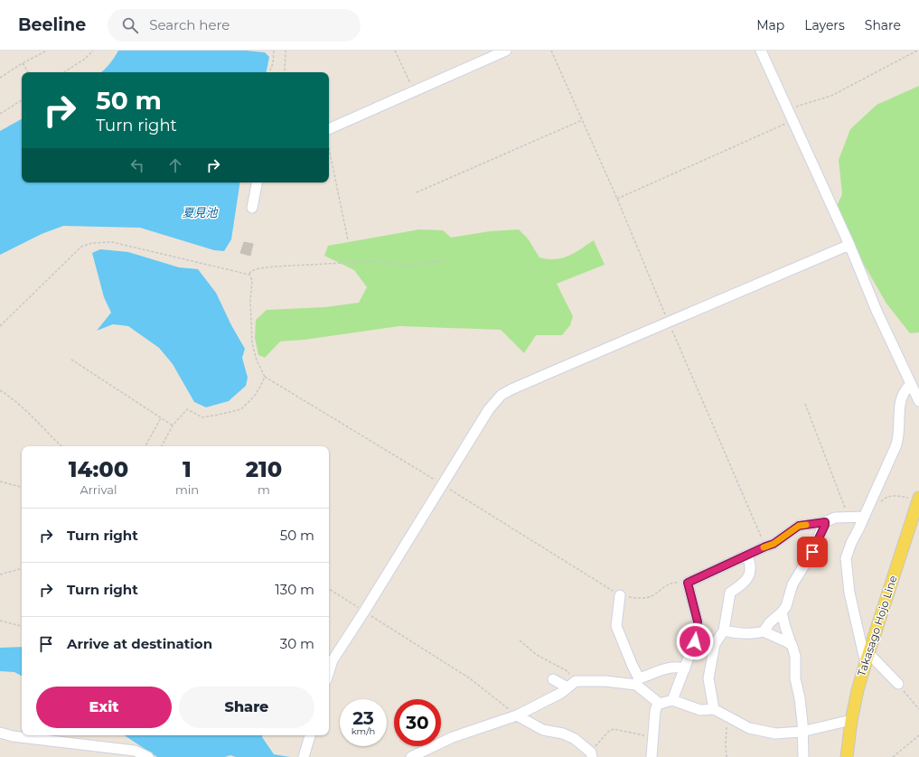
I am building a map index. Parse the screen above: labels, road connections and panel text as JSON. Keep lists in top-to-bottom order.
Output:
{
  "streets": {
    "main road": ["Takasago Hojo Line"]
  },
  "water": ["夏見池"],
  "page": {
    "header": "Beeline",
    "search": "Search here",
    "nav": ["Map", "Layers", "Share"],
    "turn": ["50 m", "Turn right"],
    "eta": [
      "14:00",
      "Arrival",
      "1",
      "min",
      "210",
      "m"
    ],
    "list": [
      {
        "name": "Turn right",
        "value": "50 m"
      },
      {
        "name": "Turn right",
        "value": "130 m"
      },
      {
        "name": "Arrive at destination",
        "value": "30 m"
      }
    ],
    "buttons": ["Exit", "Share"],
    "speed": "23 km/h",
    "limit": "30"
  }
}
